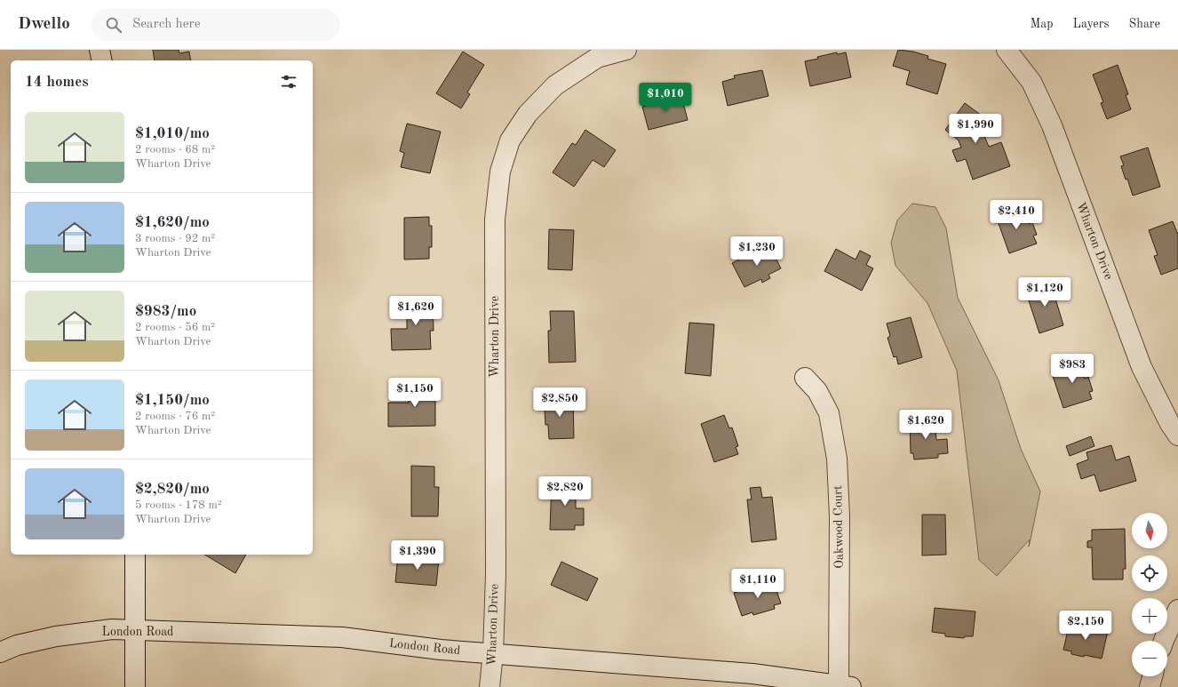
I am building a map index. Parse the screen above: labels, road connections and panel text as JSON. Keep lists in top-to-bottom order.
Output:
{
  "streets": {
    "street": ["Wharton Drive", "Oakwood Court", "London Road"]
  },
  "crossings": [
    ["Wharton Drive", "London Road"],
    ["Oakwood Court", "London Road"]
  ],
  "north": "bottom",
  "page": {
    "header": "Dwello",
    "search": "Search here",
    "nav": ["Map", "Layers", "Share"],
    "heading": "14 homes",
    "price": [
      "$1,010",
      "$1,990",
      "$2,410",
      "$1,230",
      "$1,120",
      "$1,620",
      "$983",
      "$1,150",
      "$2,850",
      "$1,620",
      "$2,820",
      "$1,390",
      "$1,110",
      "$2,150"
    ],
    "list": [
      {
        "name": "$1,010/mo",
        "note": "2 rooms · 68 m² · Wharton Drive"
      },
      {
        "name": "$1,620/mo",
        "note": "3 rooms · 92 m² · Wharton Drive"
      },
      {
        "name": "$983/mo",
        "note": "2 rooms · 56 m² · Wharton Drive"
      },
      {
        "name": "$1,150/mo",
        "note": "2 rooms · 76 m² · Wharton Drive"
      },
      {
        "name": "$2,820/mo",
        "note": "5 rooms · 178 m² · Wharton Drive"
      }
    ],
    "map_buttons": ["+", "−"]
  }
}
